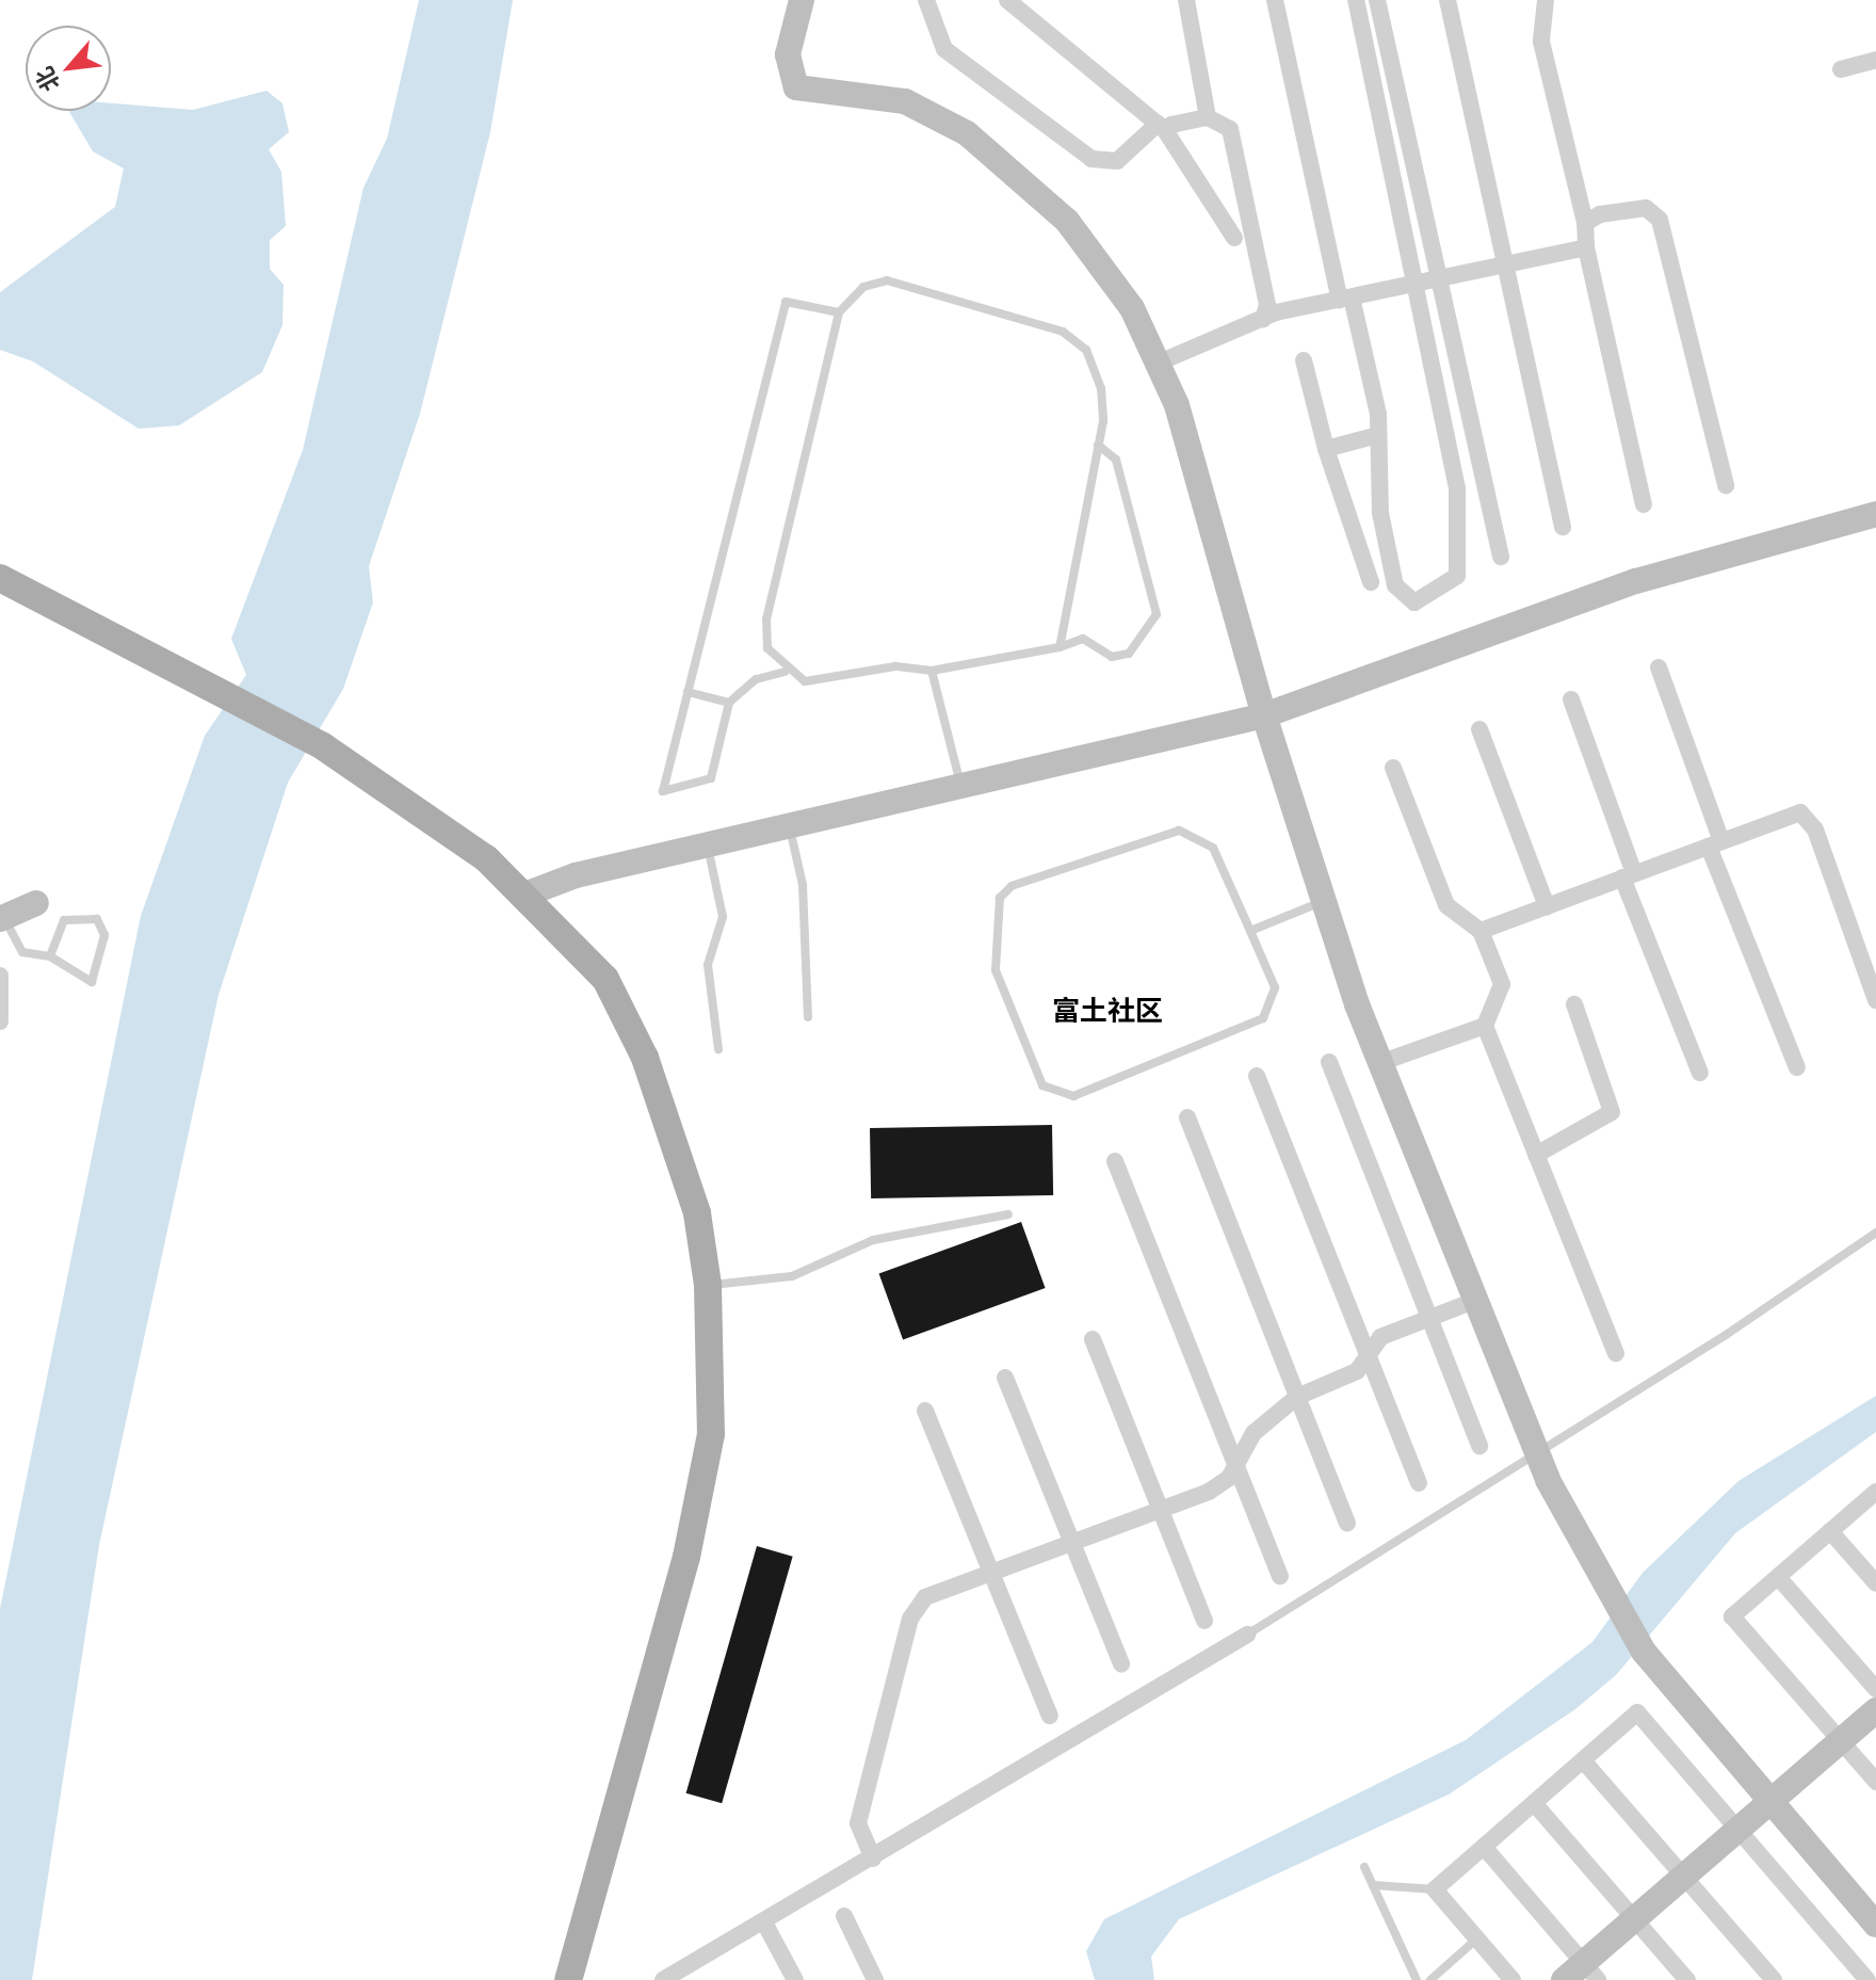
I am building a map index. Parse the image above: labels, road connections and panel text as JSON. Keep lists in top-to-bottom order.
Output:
{
  "districts": ["富土社区"],
  "north": "bottom left"
}
